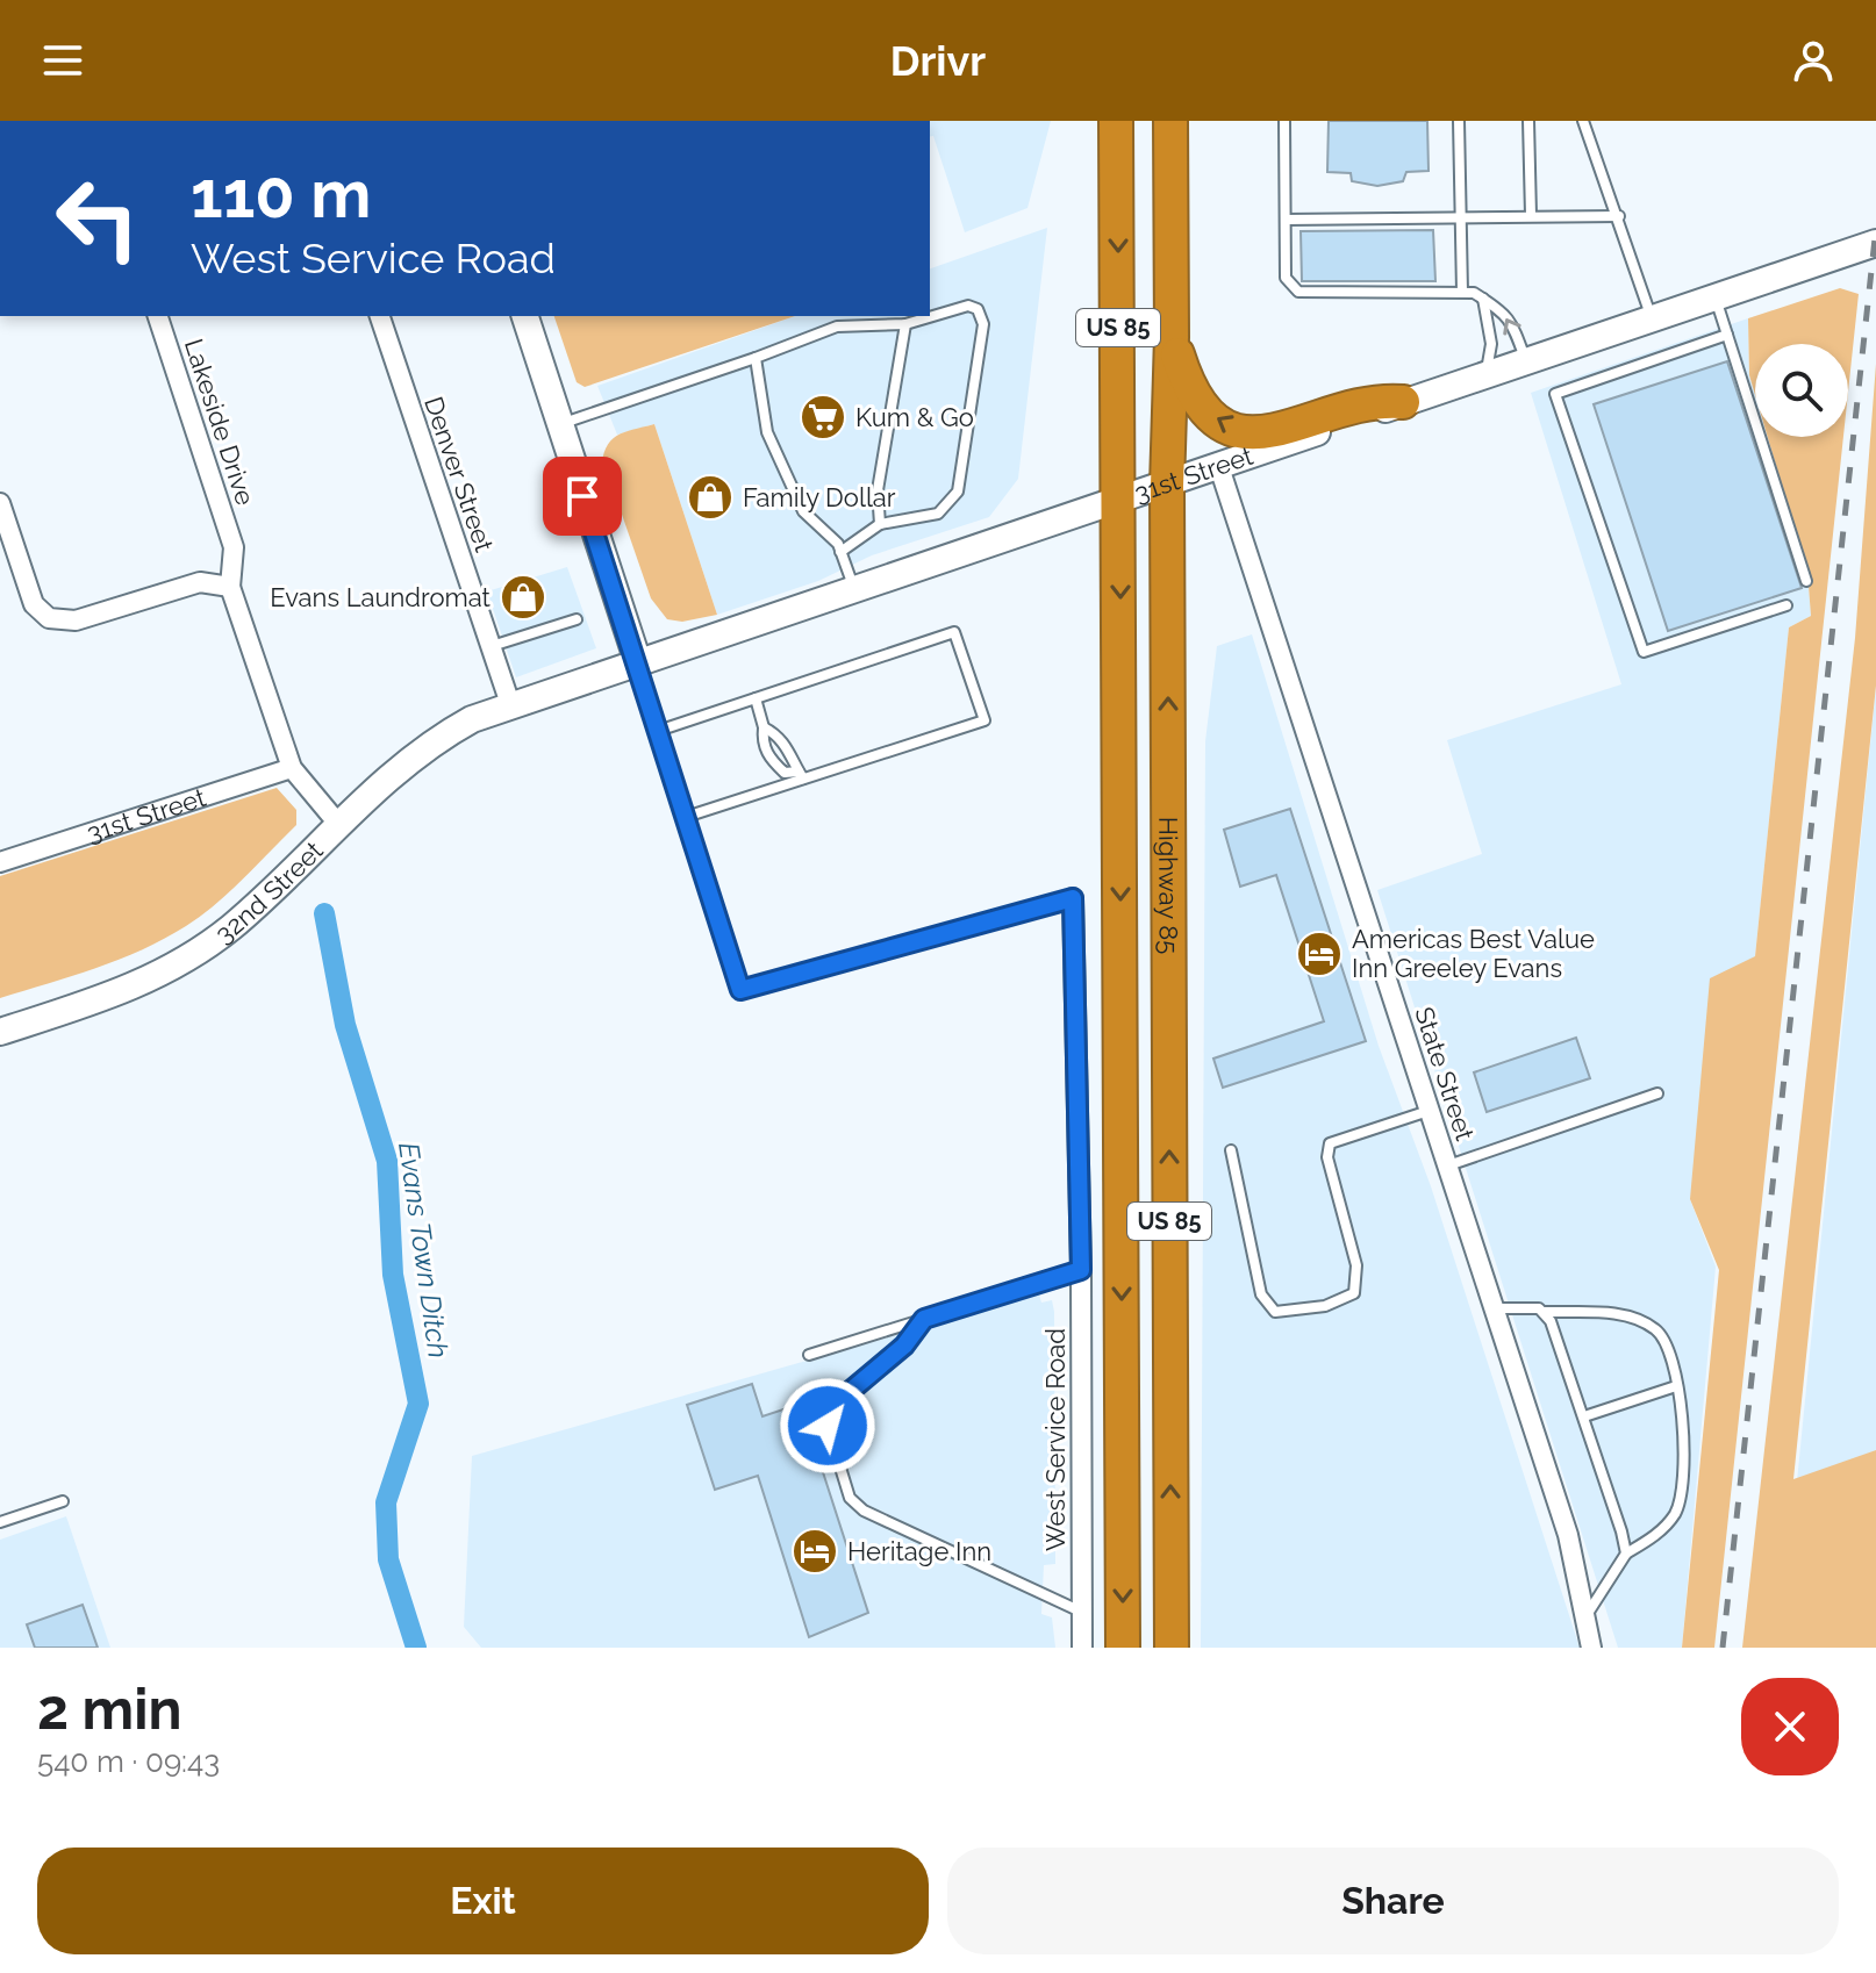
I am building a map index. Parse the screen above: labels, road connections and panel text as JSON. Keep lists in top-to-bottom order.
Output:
{
  "streets": {
    "highway": ["US 85", "Highway 85"],
    "main road": ["31st Street", "32nd Street"],
    "street": [
      "Lakeside Drive",
      "Denver Street",
      "State Street",
      "West Service Road"
    ]
  },
  "crossings": [
    ["Denver Street", "31st Street"],
    ["Denver Street", "32nd Street"],
    ["31st Street", "Highway 85"],
    ["31st Street", "32nd Street"],
    ["31st Street", "State Street"]
  ],
  "water": ["Evans Town Ditch"],
  "places": {
    "supermarket": ["Kum & Go"],
    "shop": ["Family Dollar", "Evans Laundromat"],
    "hotel": ["Americas Best Value Inn Greeley Evans", "Heritage Inn"]
  },
  "page": {
    "header": "Drivr",
    "turn": ["110 m", "West Service Road"],
    "heading": ["2 min", "540 m · 09:43"],
    "buttons": ["Exit", "Share"]
  }
}
